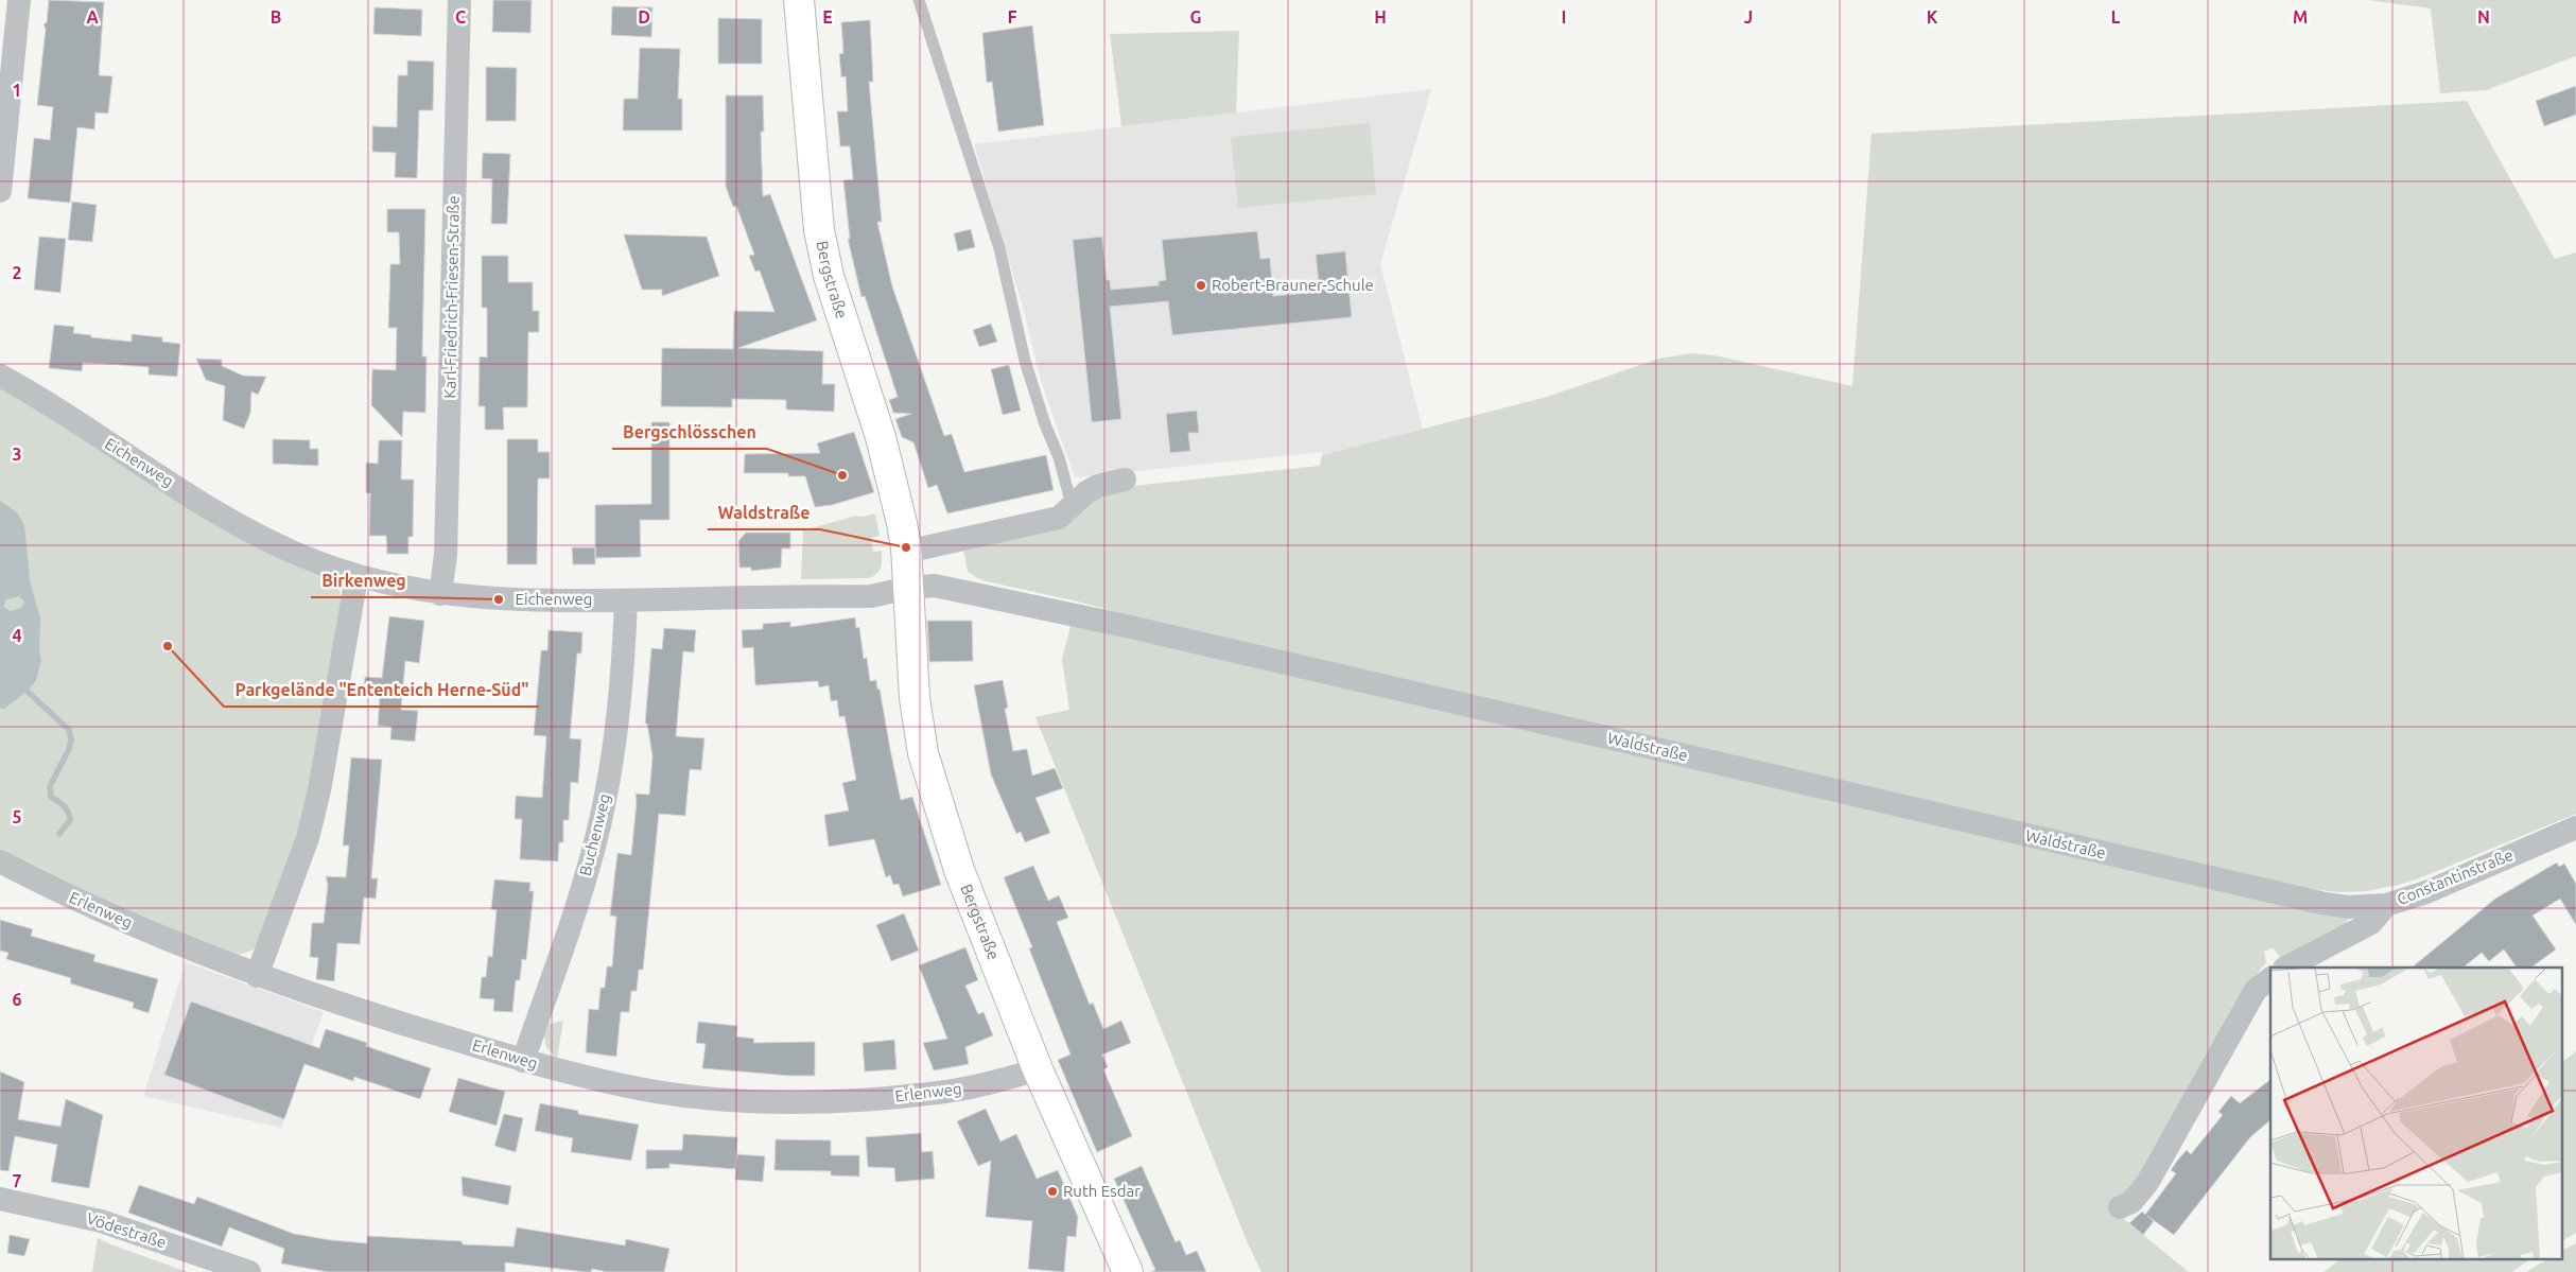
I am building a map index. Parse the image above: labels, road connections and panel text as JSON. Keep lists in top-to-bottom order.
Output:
{
  "streets": {
    "street": [
      "Bergstraße",
      "Karl-Friedrich-Friesen-Straße",
      "Eichenweg",
      "Waldstraße",
      "Buchenweg",
      "Constantinstraße",
      "Erlenweg",
      "Vödestraße"
    ]
  },
  "crossings": [
    ["Bergstraße", "Eichenweg"],
    ["Bergstraße", "Waldstraße"],
    ["Bergstraße", "Erlenweg"],
    ["Karl-Friedrich-Friesen-Straße", "Eichenweg"],
    ["Eichenweg", "Waldstraße"],
    ["Eichenweg", "Buchenweg"],
    ["Waldstraße", "Constantinstraße"],
    ["Buchenweg", "Erlenweg"]
  ],
  "places": [
    "Robert-Brauner-Schule",
    "Bergschlösschen",
    "Waldstraße",
    "Birkenweg",
    "Parkgelände \"Ententeich Herne-Süd\"",
    "Ruth Esdar"
  ],
  "grid": {
    "columns": [
      "A",
      "B",
      "C",
      "D",
      "E",
      "F",
      "G",
      "H",
      "I",
      "J",
      "K",
      "L",
      "M",
      "N"
    ],
    "rows": [
      "1",
      "2",
      "3",
      "4",
      "5",
      "6",
      "7"
    ]
  }
}
